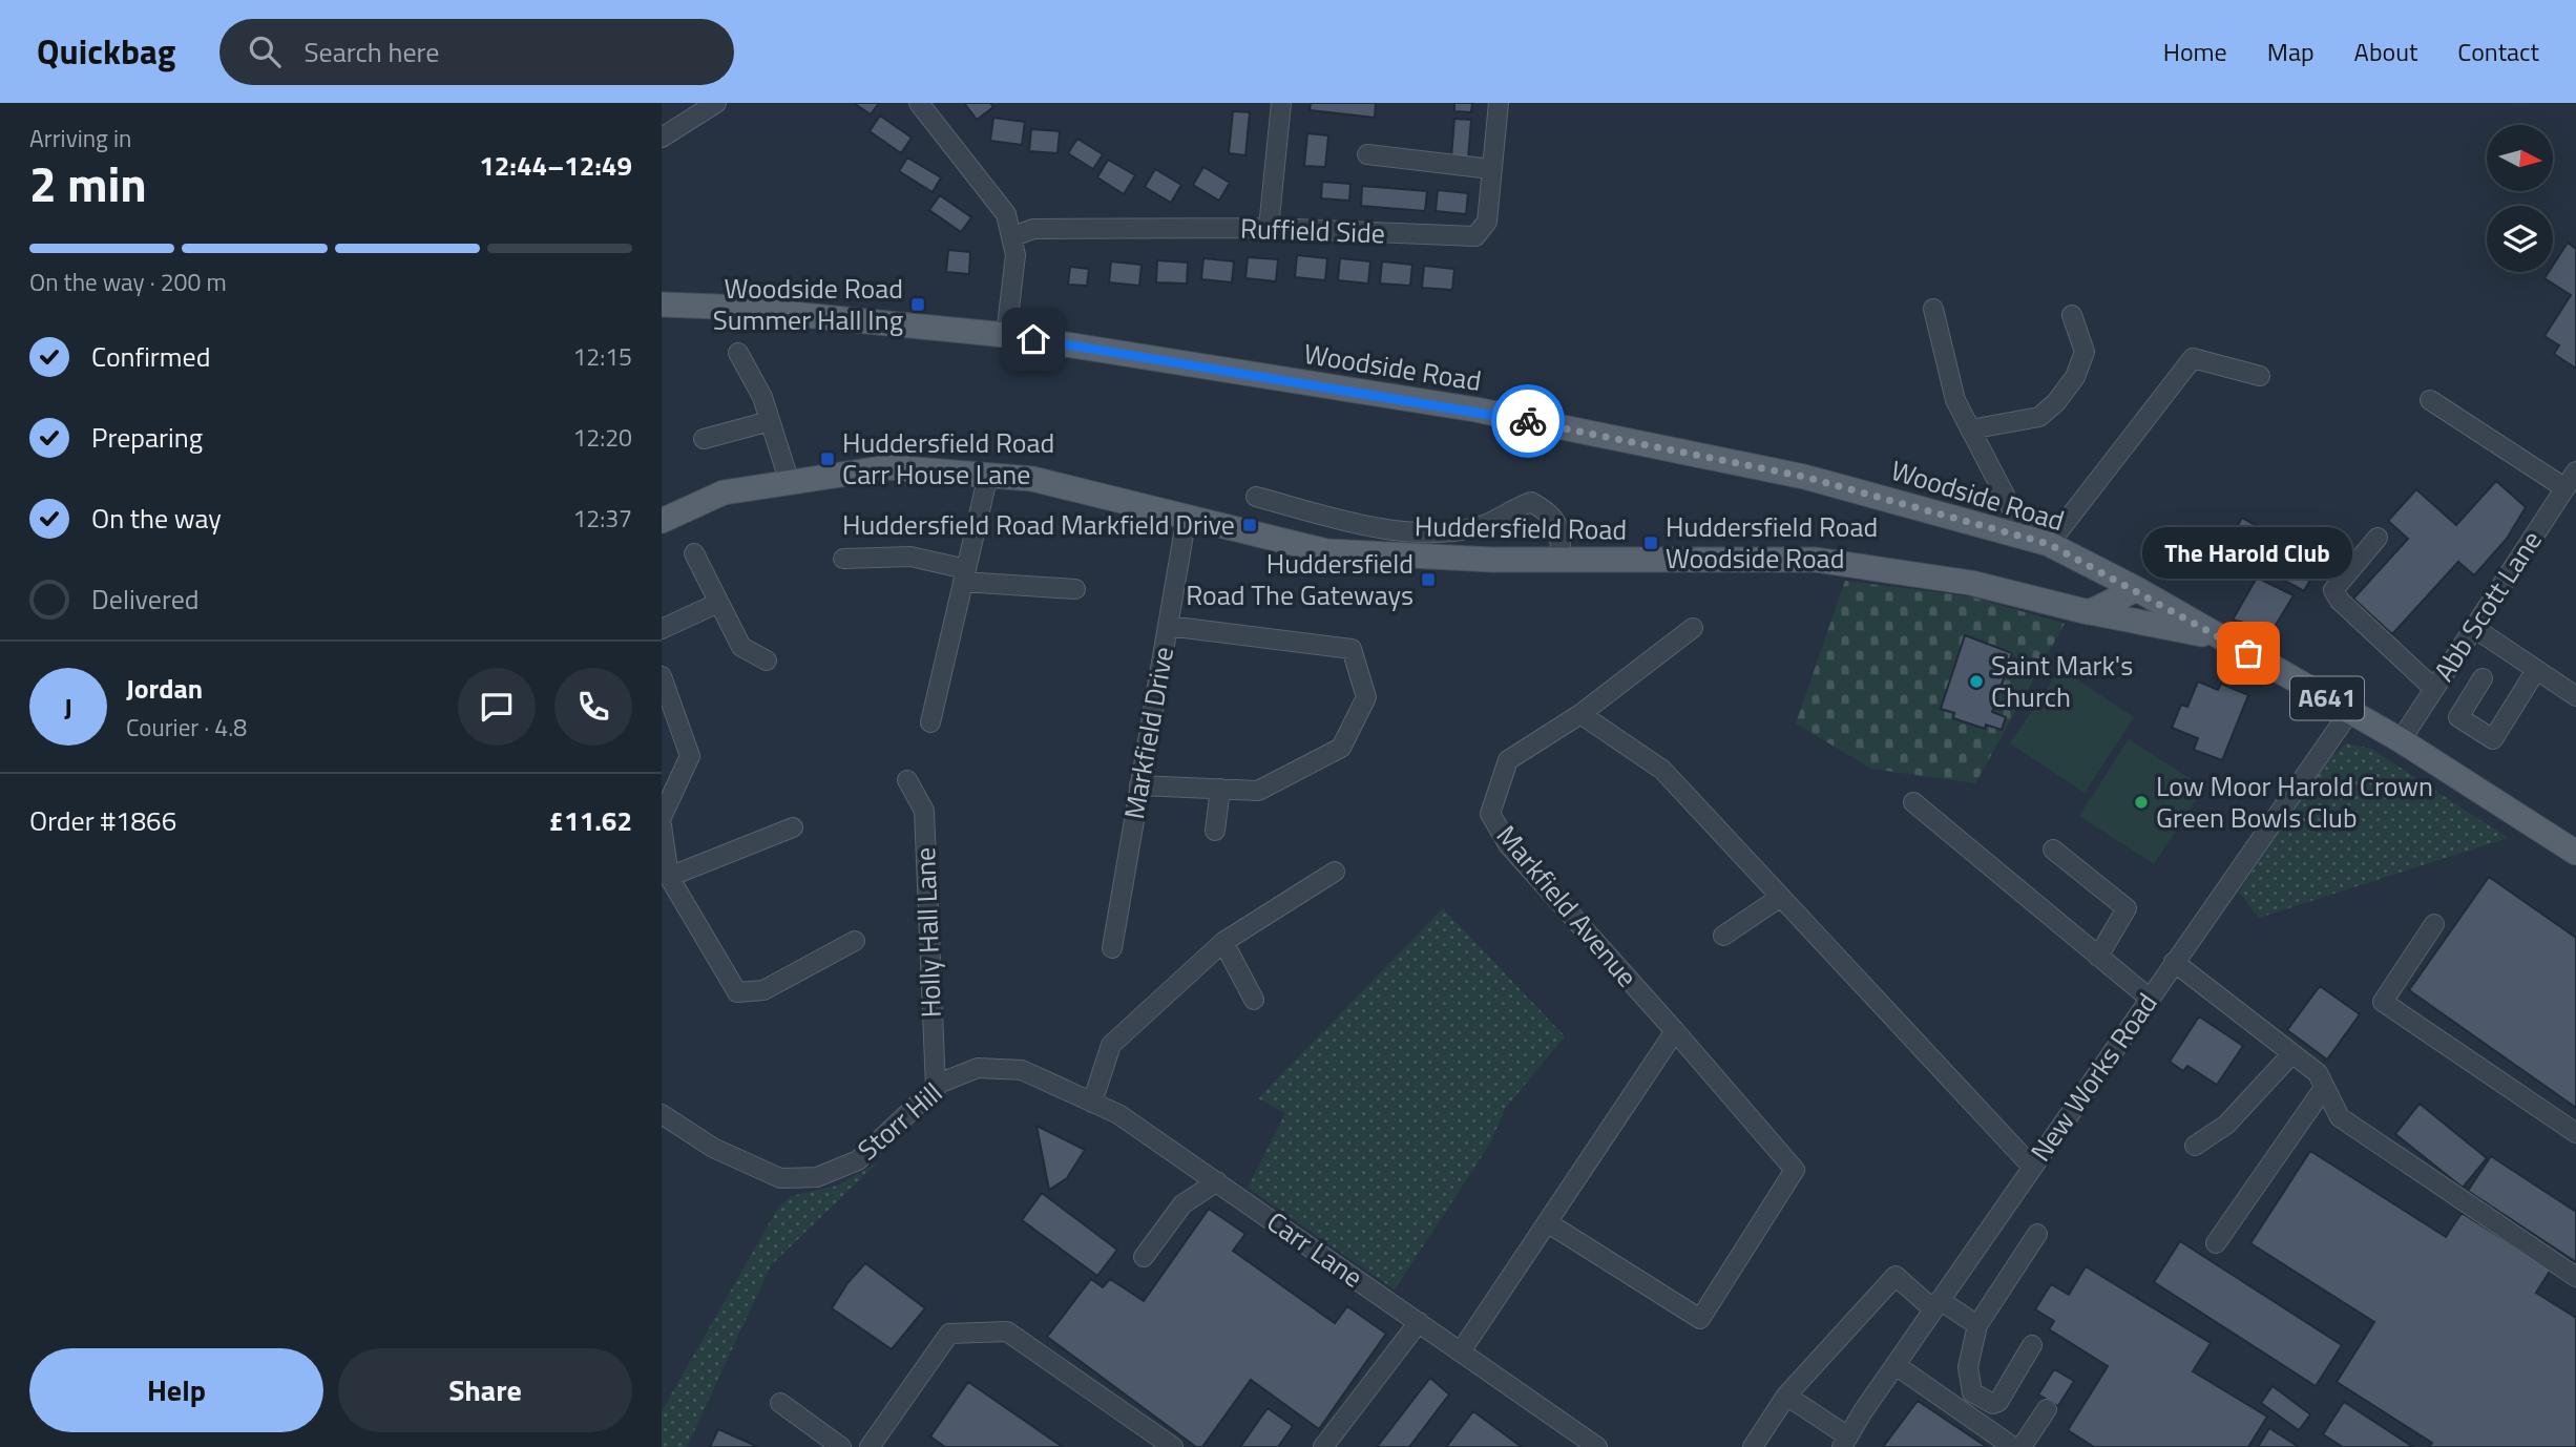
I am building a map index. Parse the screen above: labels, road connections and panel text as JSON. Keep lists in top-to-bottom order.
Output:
{
  "streets": {
    "main road": ["Woodside Road", "Huddersfield Road", "A641"],
    "street": [
      "Ruffield Side",
      "Abb Scott Lane",
      "Markfield Drive",
      "Markfield Avenue",
      "Holly Hall Lane",
      "New Works Road",
      "Storr Hill",
      "Carr Lane"
    ]
  },
  "crossings": [
    ["Woodside Road", "A641"],
    ["Huddersfield Road", "A641"],
    ["Huddersfield Road", "Markfield Drive"],
    ["Abb Scott Lane", "A641"],
    ["A641", "New Works Road"],
    ["Holly Hall Lane", "Storr Hill"],
    ["Storr Hill", "Carr Lane"]
  ],
  "places": {
    "transit": [
      "Woodside Road Summer Hall Ing",
      "Huddersfield Road Carr House Lane",
      "Huddersfield Road Markfield Drive",
      "Huddersfield Road Woodside Road",
      "Huddersfield Road The Gateways"
    ],
    "other": ["The Harold Club", "Saint Mark's Church", "Low Moor Harold Crown Green Bowls Club"]
  },
  "north": "right",
  "page": {
    "header": "Quickbag",
    "search": "Search here",
    "nav": [
      "Home",
      "Map",
      "About",
      "Contact"
    ],
    "heading": ["2 min", "Arriving in", "12:44–12:49"],
    "panel": [
      "Jordan",
      "Courier · 4.8",
      "Order #1866",
      "£11.62"
    ],
    "bar": "On the way · 200 m",
    "list": [
      ["Confirmed", "12:15"],
      ["Preparing", "12:20"],
      ["On the way", "12:37"],
      "Delivered"
    ],
    "bubble": "The Harold Club",
    "round": "J",
    "buttons": ["Help", "Share"]
  }
}
